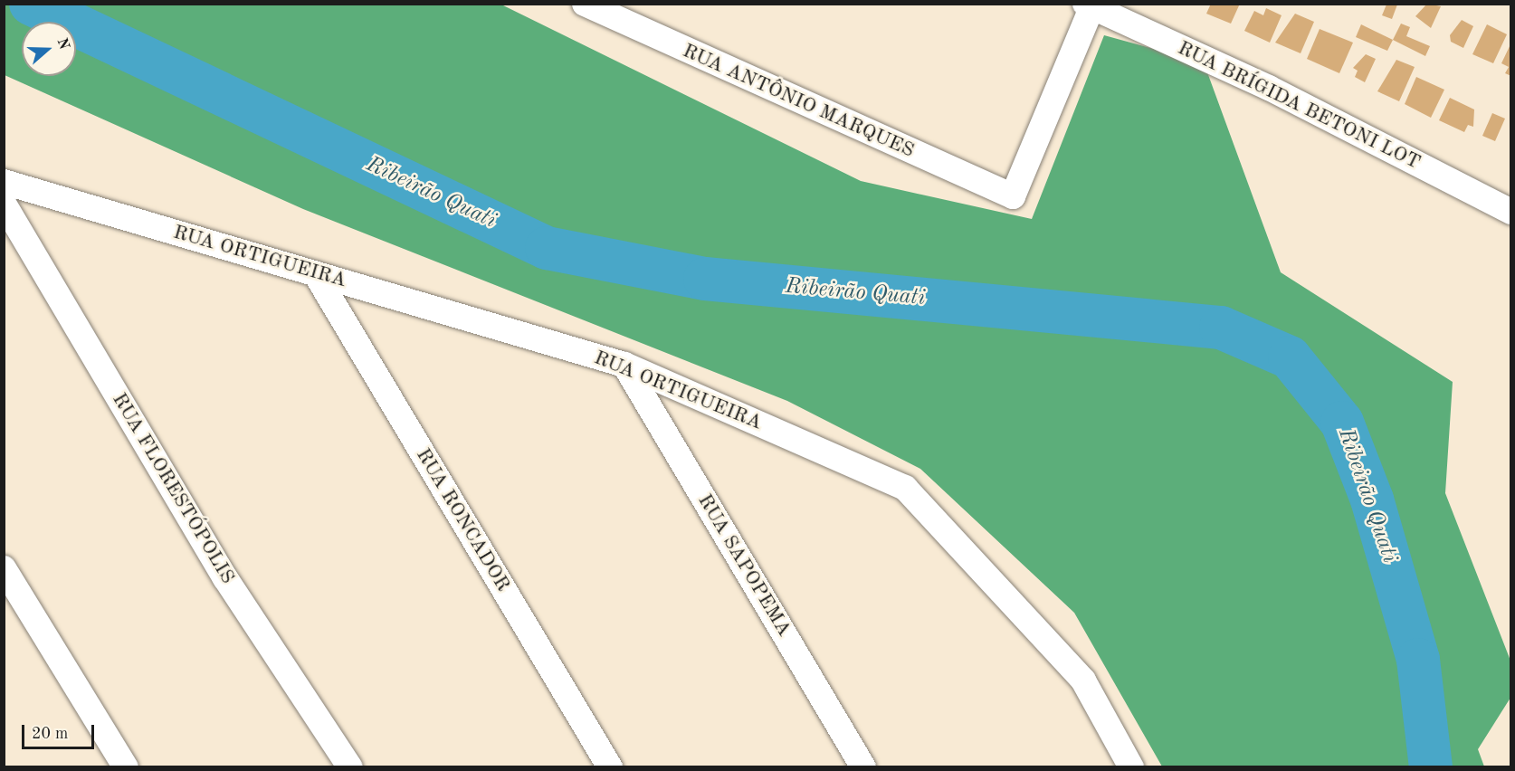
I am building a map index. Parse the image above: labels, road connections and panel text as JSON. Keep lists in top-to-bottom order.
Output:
{
  "streets": {
    "street": [
      "RUA ANTÔNIO MARQUES",
      "RUA BRÍGIDA BETONI LOT",
      "RUA ORTIGUEIRA",
      "RUA FLORESTÓPOLIS",
      "RUA RONCADOR",
      "RUA SAPOPEMA"
    ]
  },
  "crossings": [
    ["RUA ANTÔNIO MARQUES", "RUA BRÍGIDA BETONI LOT"],
    ["RUA ORTIGUEIRA", "RUA RONCADOR"],
    ["RUA ORTIGUEIRA", "RUA SAPOPEMA"]
  ],
  "water": ["Ribeirão Quati"],
  "scale_bar": "20 m",
  "north": "right"
}
